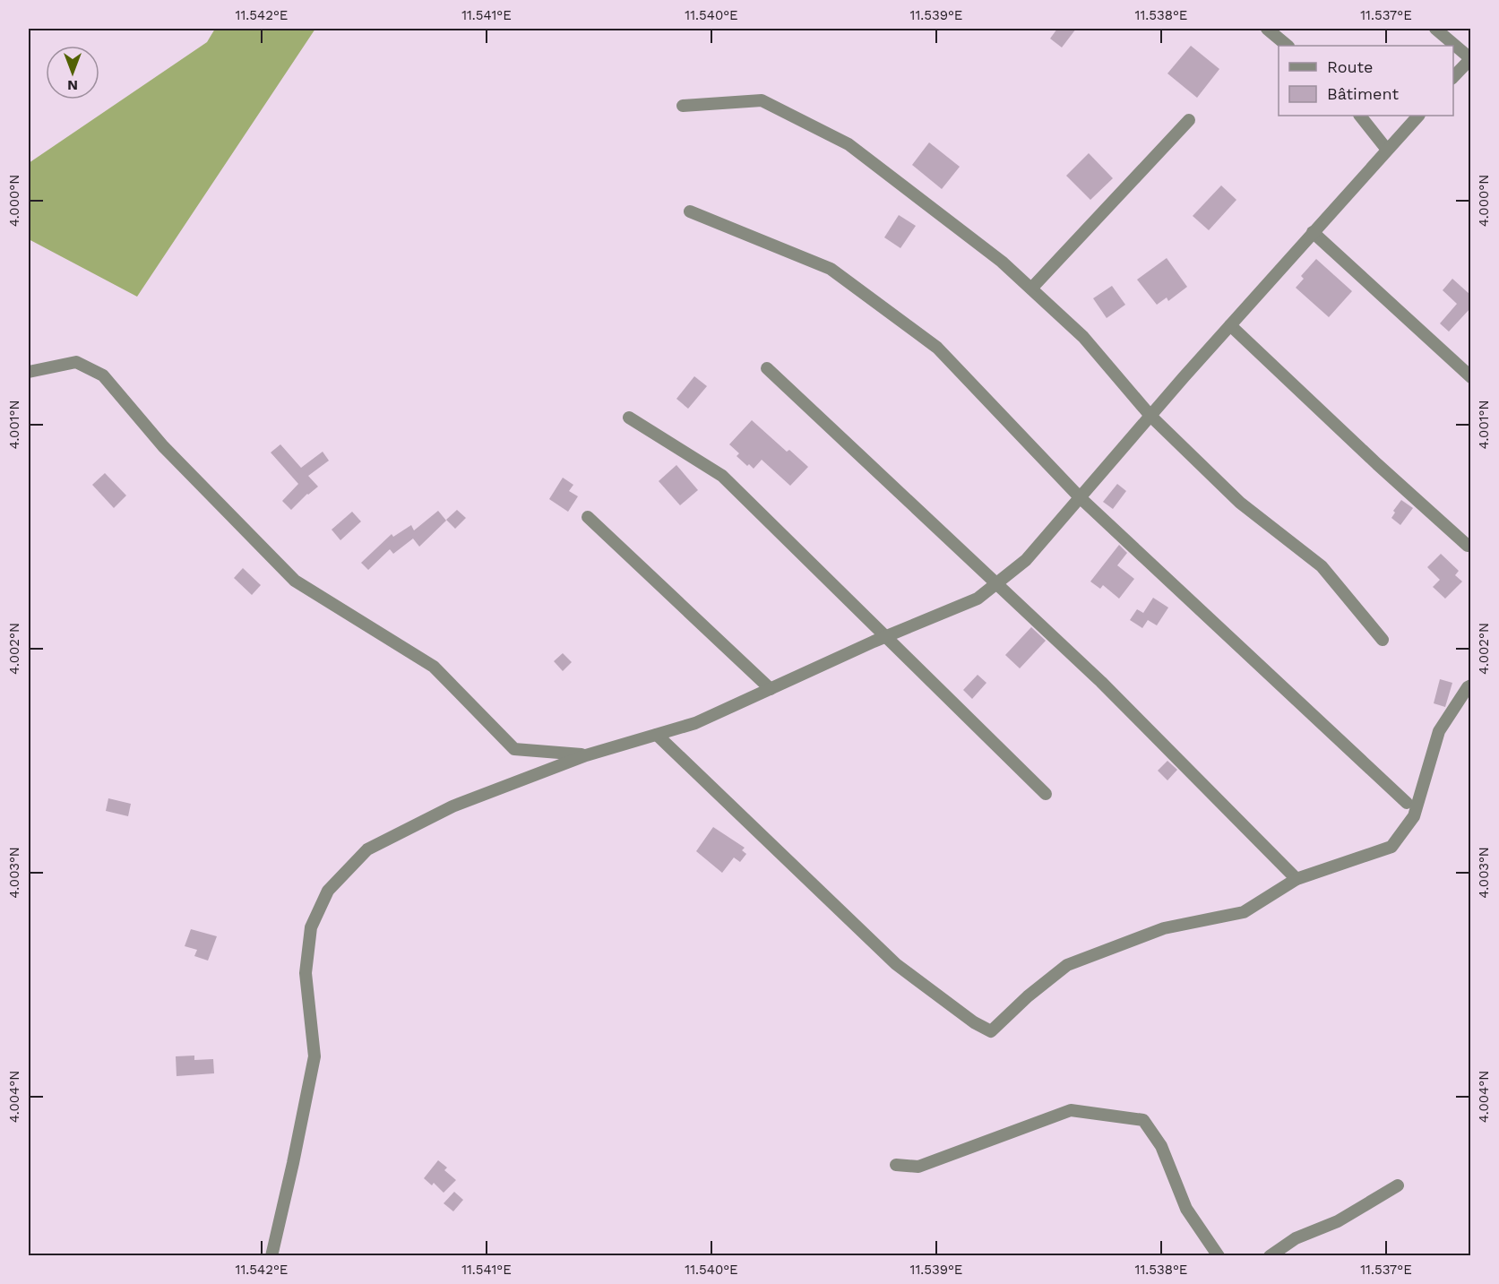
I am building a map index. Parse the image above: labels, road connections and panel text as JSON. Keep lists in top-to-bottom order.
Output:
{
  "legend": ["Route", "Bâtiment"],
  "north": "bottom",
  "coordinates": [
    "11.542°E",
    "11.541°E",
    "11.540°E",
    "11.539°E",
    "11.538°E",
    "11.537°E",
    "4.000°N",
    "4.001°N",
    "4.002°N",
    "4.003°N",
    "4.004°N"
  ]
}
